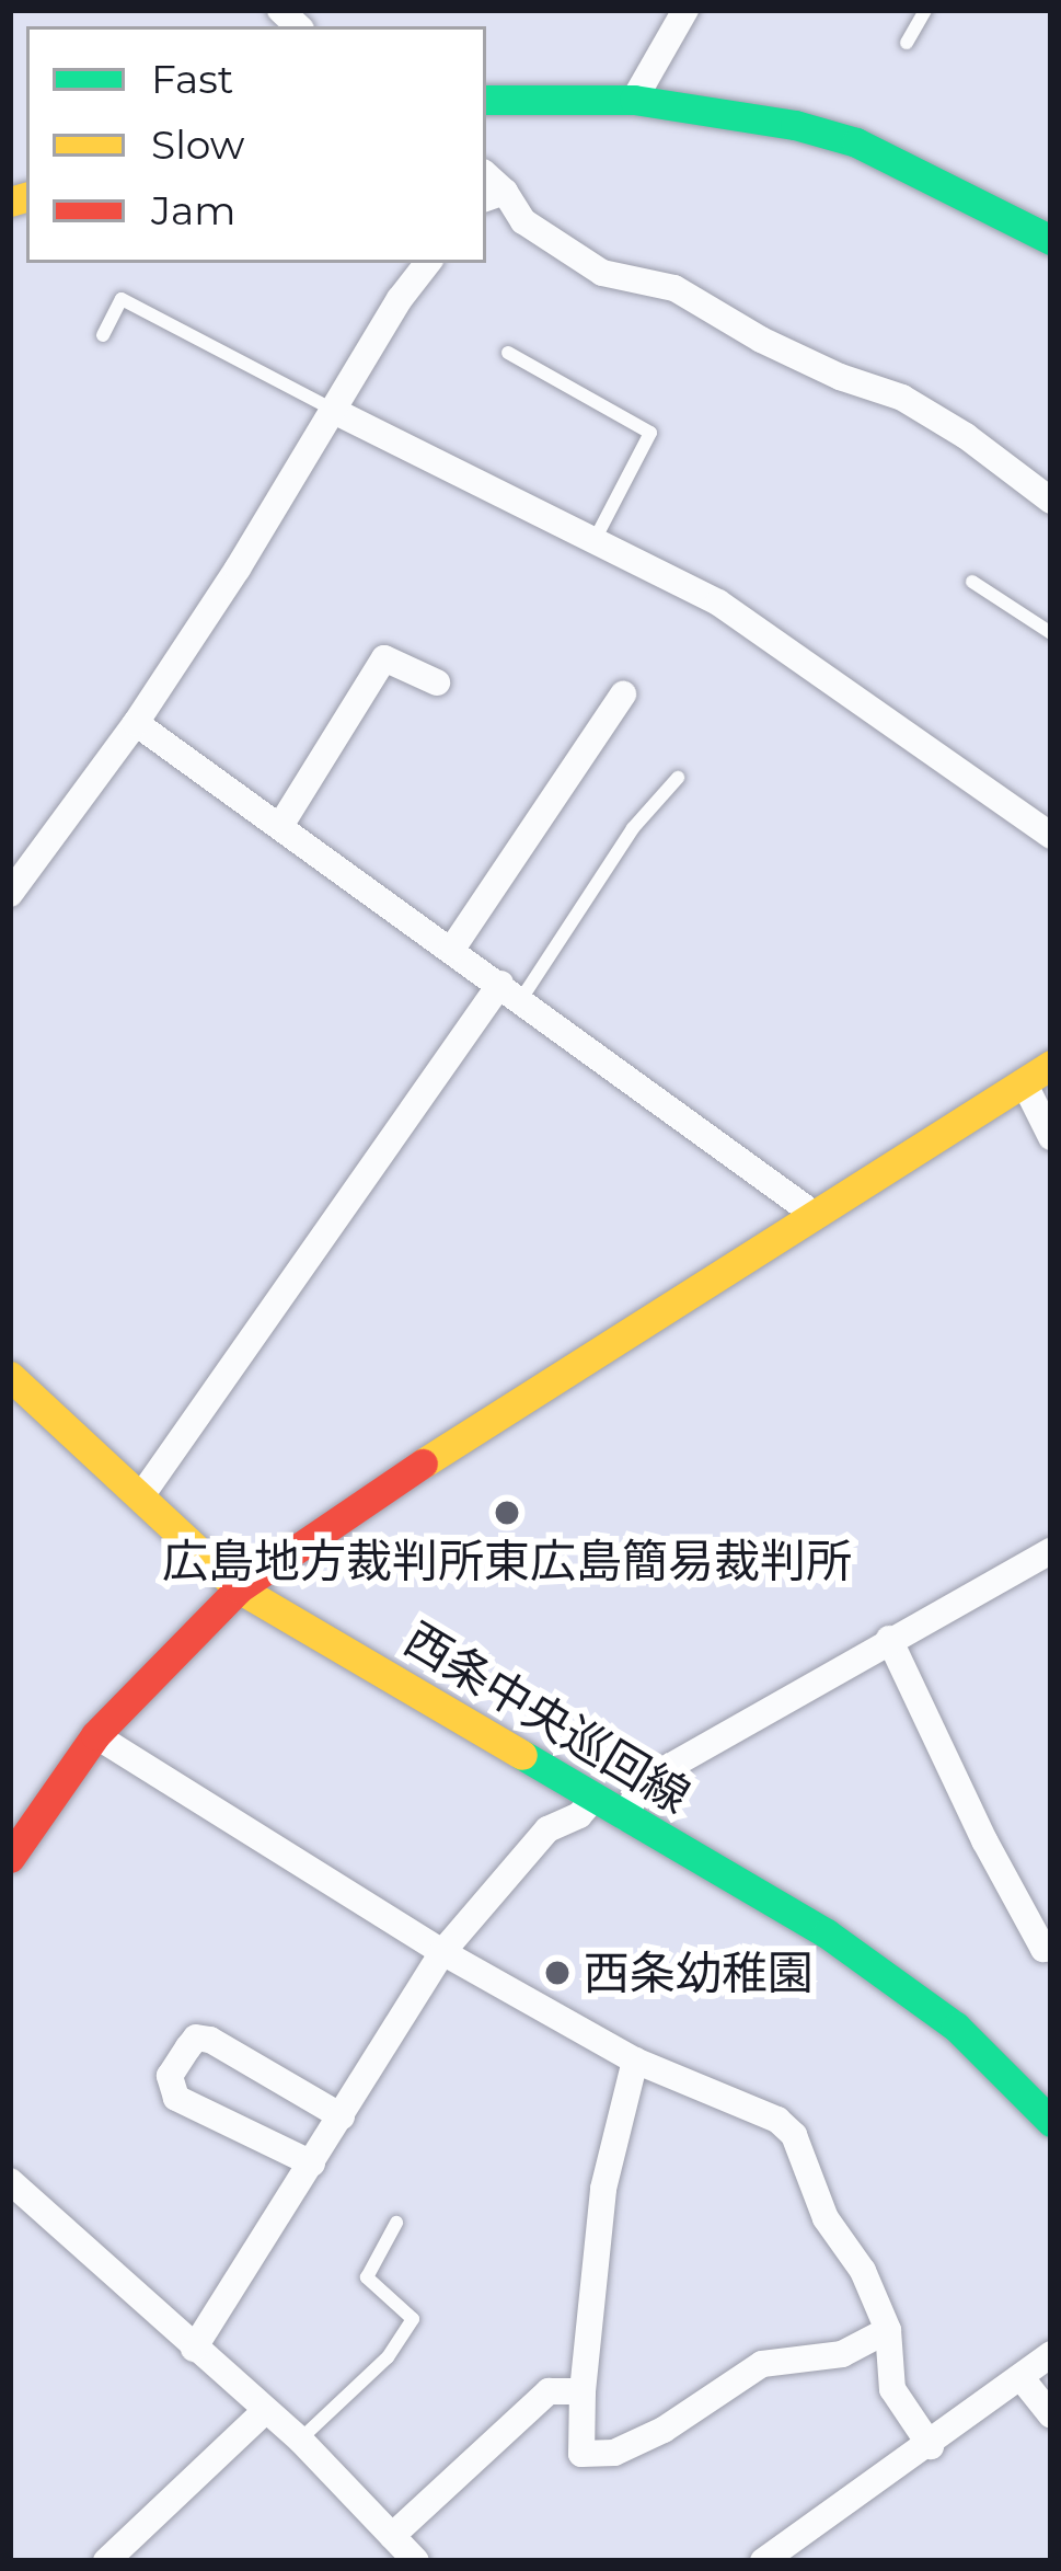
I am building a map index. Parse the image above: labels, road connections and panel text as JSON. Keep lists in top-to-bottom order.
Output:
{
  "streets": {
    "street": ["西条中央巡回線"]
  },
  "places": ["広島地方裁判所東広島簡易裁判所", "西条幼稚園"],
  "legend": ["Fast", "Slow", "Jam"]
}
